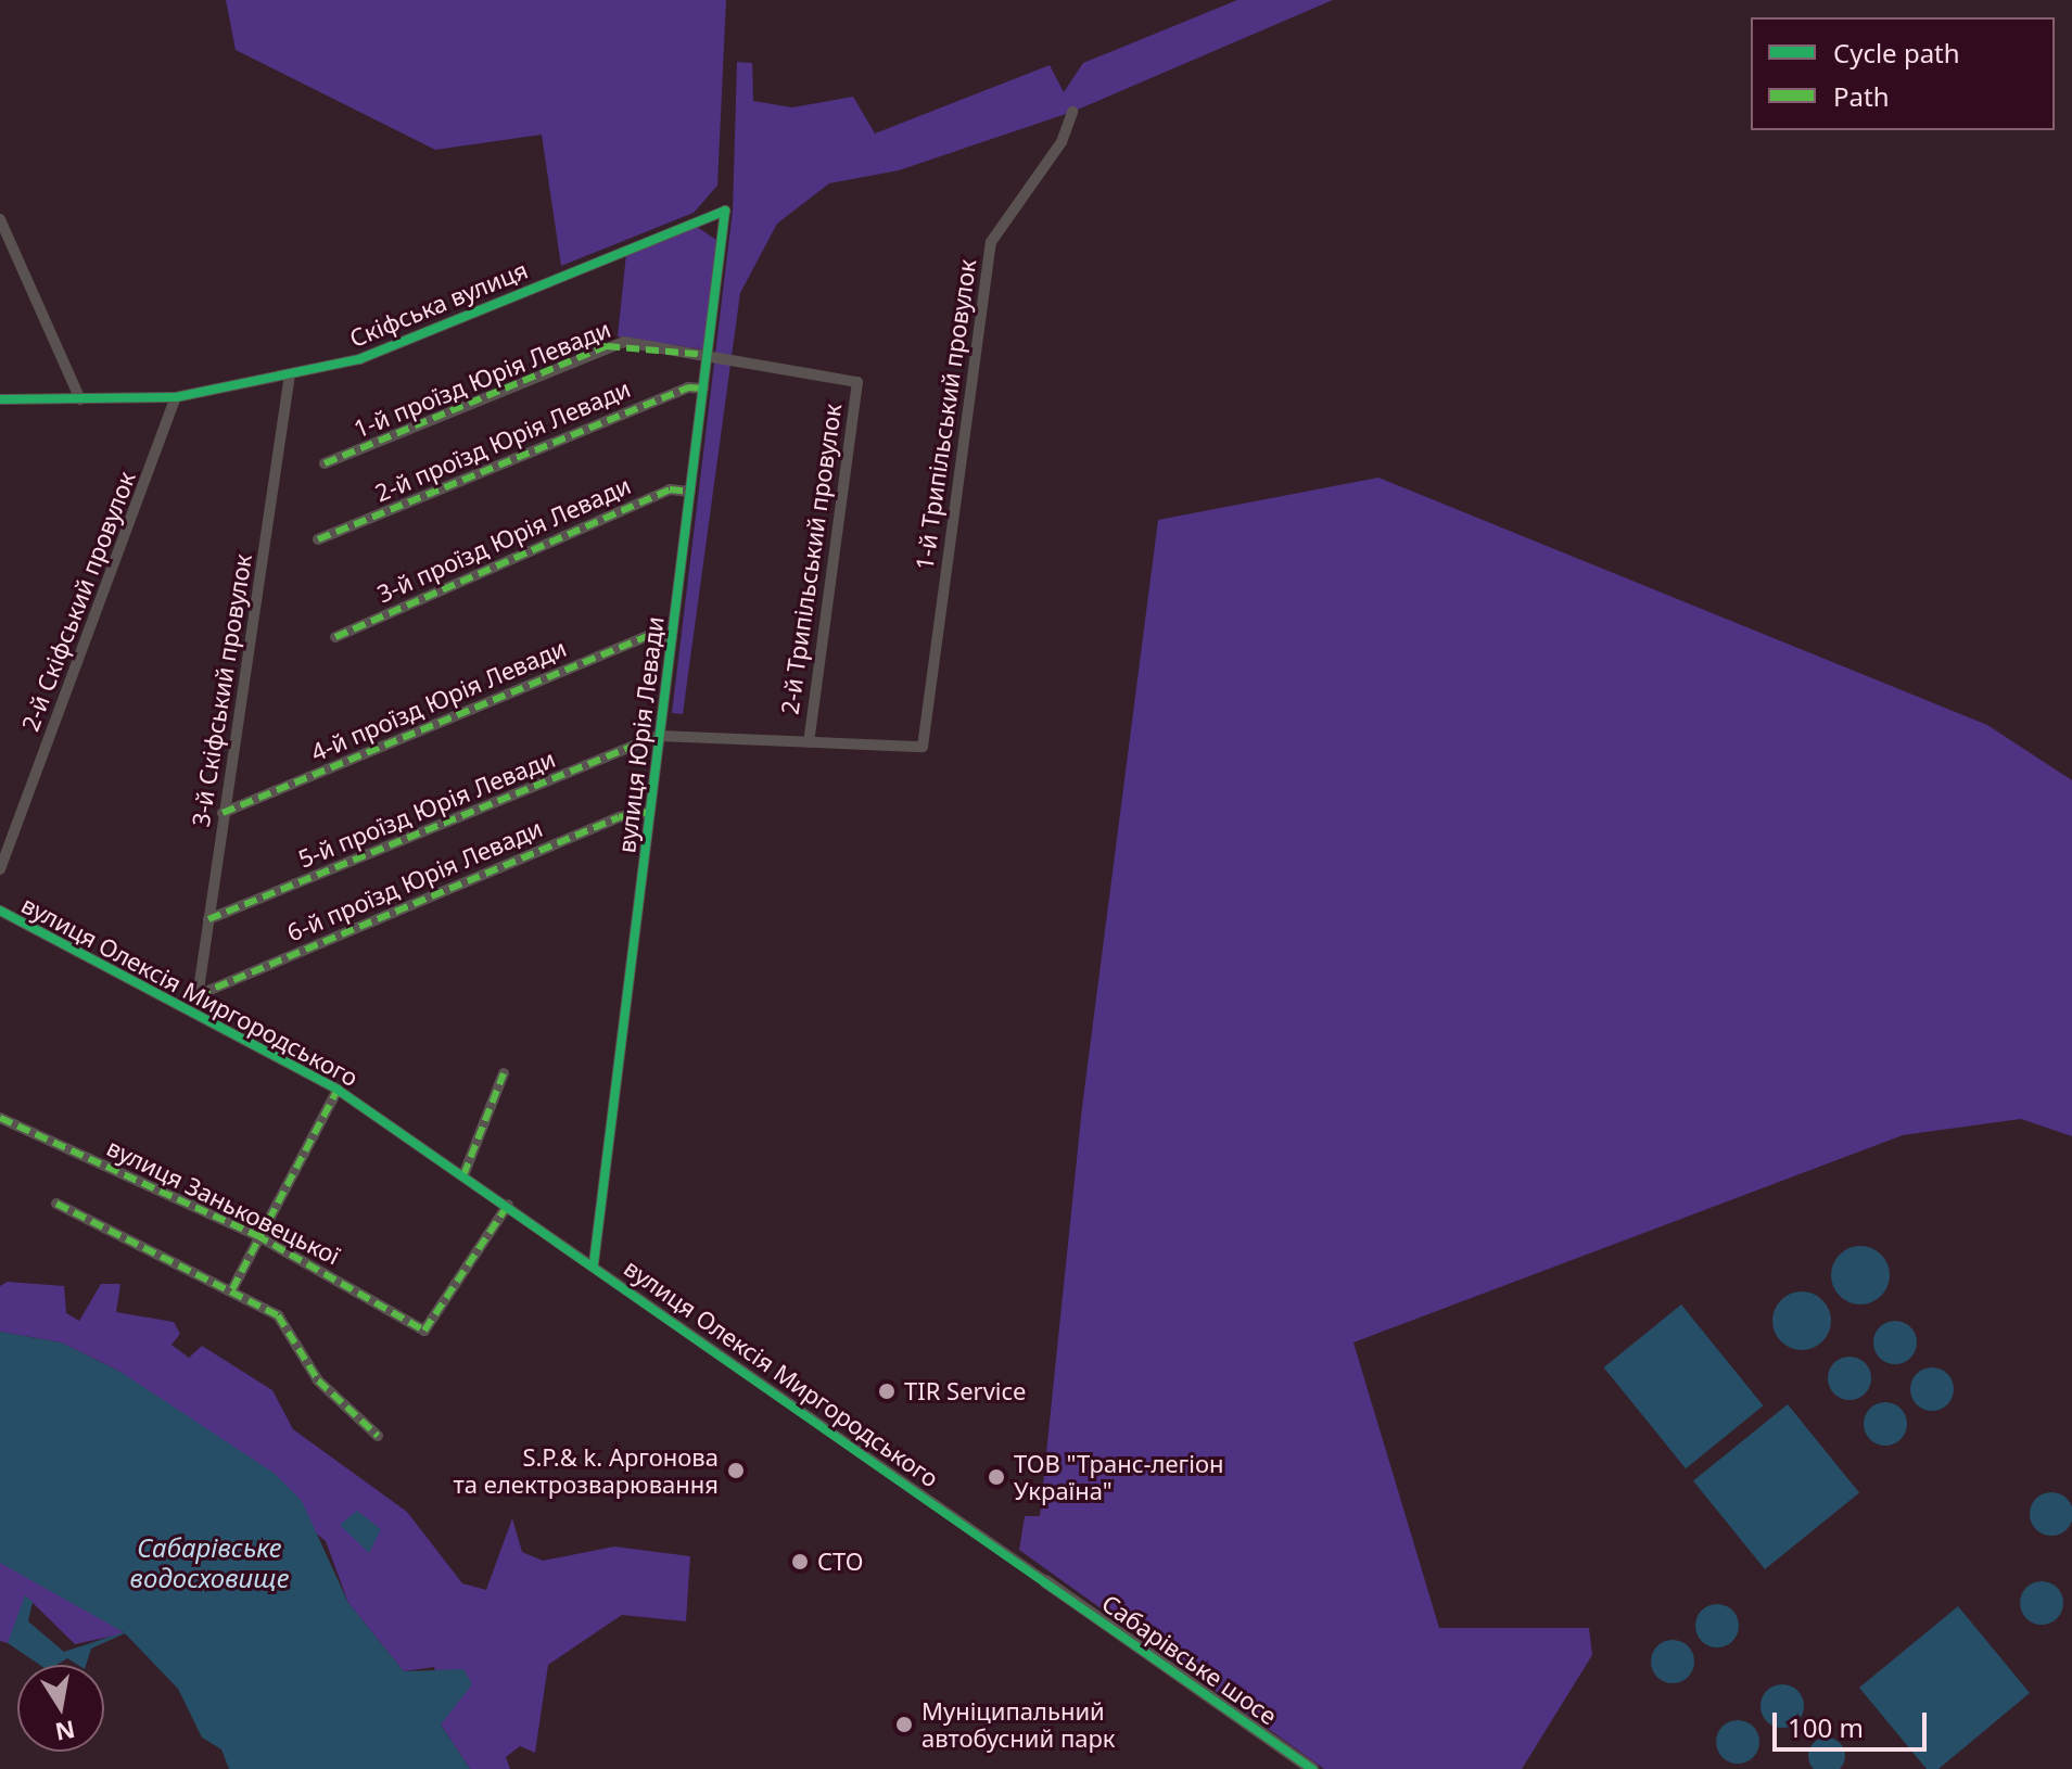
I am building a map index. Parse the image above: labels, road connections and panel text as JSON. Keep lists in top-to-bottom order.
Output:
{
  "streets": {
    "street": [
      "Скіфська вулиця",
      "1-й проїзд Юрія Левади",
      "1-й Трипільський провулок",
      "2-й проїзд Юрія Левади",
      "3-й проїзд Юрія Левади",
      "2-й Трипільський провулок",
      "2-й Скіфський провулок",
      "3-й Скіфський провулок",
      "4-й проїзд Юрія Левади",
      "вулиця Юрія Левади",
      "5-й проїзд Юрія Левади",
      "6-й проїзд Юрія Левади",
      "вулиця Олексія Миргородського",
      "вулиця Заньковецької",
      "Сабарівське шосе"
    ]
  },
  "crossings": [
    ["Скіфська вулиця", "2-й Скіфський провулок"],
    ["Скіфська вулиця", "3-й Скіфський провулок"],
    ["Скіфська вулиця", "вулиця Юрія Левади"],
    ["1-й проїзд Юрія Левади", "2-й Трипільський провулок"],
    ["1-й проїзд Юрія Левади", "вулиця Юрія Левади"],
    ["1-й Трипільський провулок", "2-й Трипільський провулок"],
    ["2-й проїзд Юрія Левади", "вулиця Юрія Левади"],
    ["3-й проїзд Юрія Левади", "вулиця Юрія Левади"],
    ["3-й Скіфський провулок", "4-й проїзд Юрія Левади"],
    ["3-й Скіфський провулок", "5-й проїзд Юрія Левади"],
    ["3-й Скіфський провулок", "6-й проїзд Юрія Левади"],
    ["3-й Скіфський провулок", "вулиця Олексія Миргородського"],
    ["4-й проїзд Юрія Левади", "вулиця Юрія Левади"],
    ["вулиця Юрія Левади", "5-й проїзд Юрія Левади"],
    ["вулиця Юрія Левади", "6-й проїзд Юрія Левади"],
    ["вулиця Юрія Левади", "вулиця Олексія Миргородського"],
    ["вулиця Олексія Миргородського", "вулиця Заньковецької"],
    ["вулиця Олексія Миргородського", "Сабарівське шосе"]
  ],
  "water": ["Сабарівське водосховище"],
  "places": [
    "TIR Service",
    "S.P.& k. Аргонова та електрозварювання",
    "ТОВ \"Транс-легіон Україна\"",
    "СТО",
    "Муніципальний автобусний парк"
  ],
  "legend": ["Cycle path", "Path"],
  "scale_bar": "100 m",
  "north": "bottom"
}
